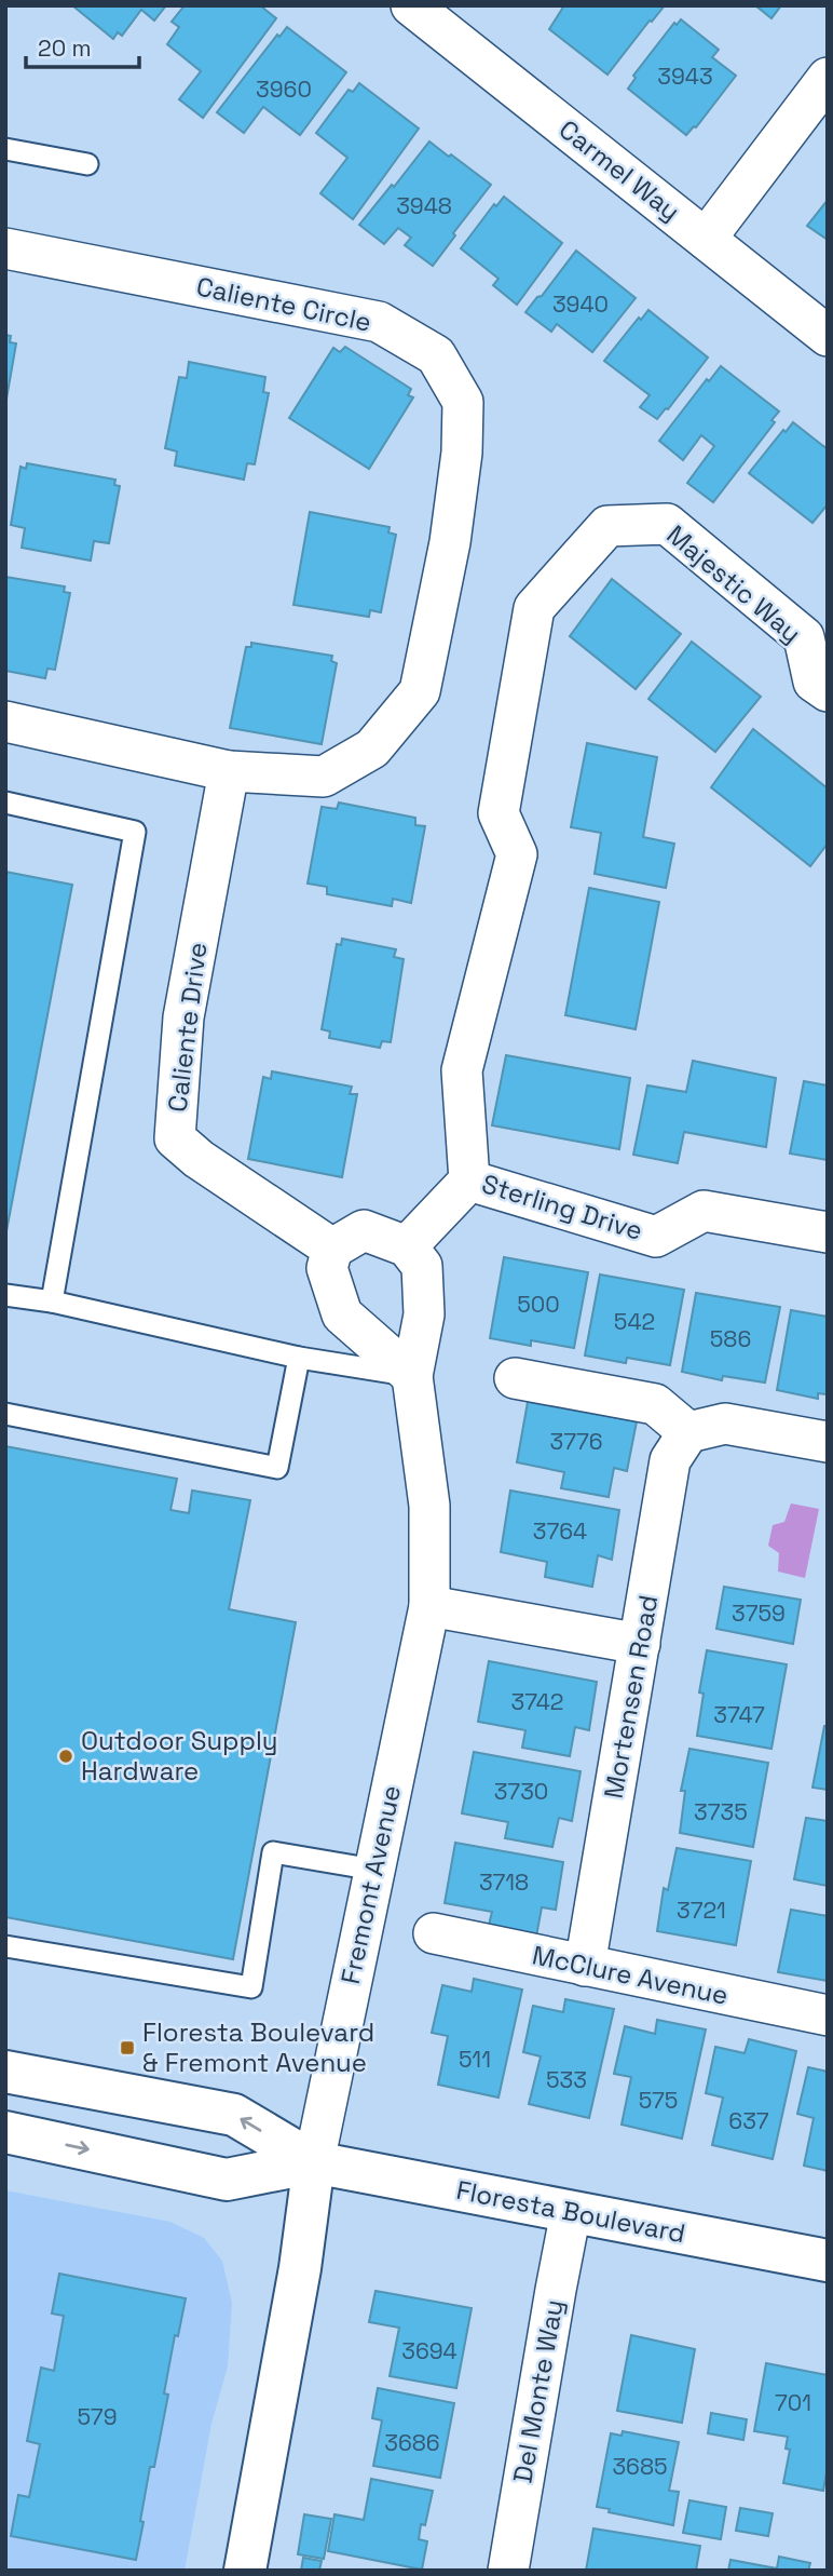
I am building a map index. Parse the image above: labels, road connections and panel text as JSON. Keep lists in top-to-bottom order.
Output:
{
  "streets": {
    "street": [
      "Carmel Way",
      "Caliente Circle",
      "Majestic Way",
      "Caliente Drive",
      "Sterling Drive",
      "Mortensen Road",
      "Fremont Avenue",
      "McClure Avenue",
      "Floresta Boulevard",
      "Del Monte Way"
    ]
  },
  "crossings": [
    ["Caliente Circle", "Caliente Drive"],
    ["Majestic Way", "Sterling Drive"],
    ["Mortensen Road", "McClure Avenue"],
    ["Fremont Avenue", "Floresta Boulevard"],
    ["Floresta Boulevard", "Del Monte Way"]
  ],
  "places": {
    "other": ["Outdoor Supply Hardware"],
    "transit": ["Floresta Boulevard & Fremont Avenue"]
  },
  "house_numbers": [
    "3943",
    "3960",
    "3948",
    "3940",
    "500",
    "542",
    "586",
    "3776",
    "3764",
    "3759",
    "3742",
    "3747",
    "3730",
    "3735",
    "3718",
    "3721",
    "511",
    "533",
    "575",
    "637",
    "3694",
    "701",
    "579",
    "3686",
    "3685"
  ],
  "scale_bar": "20 m"
}
